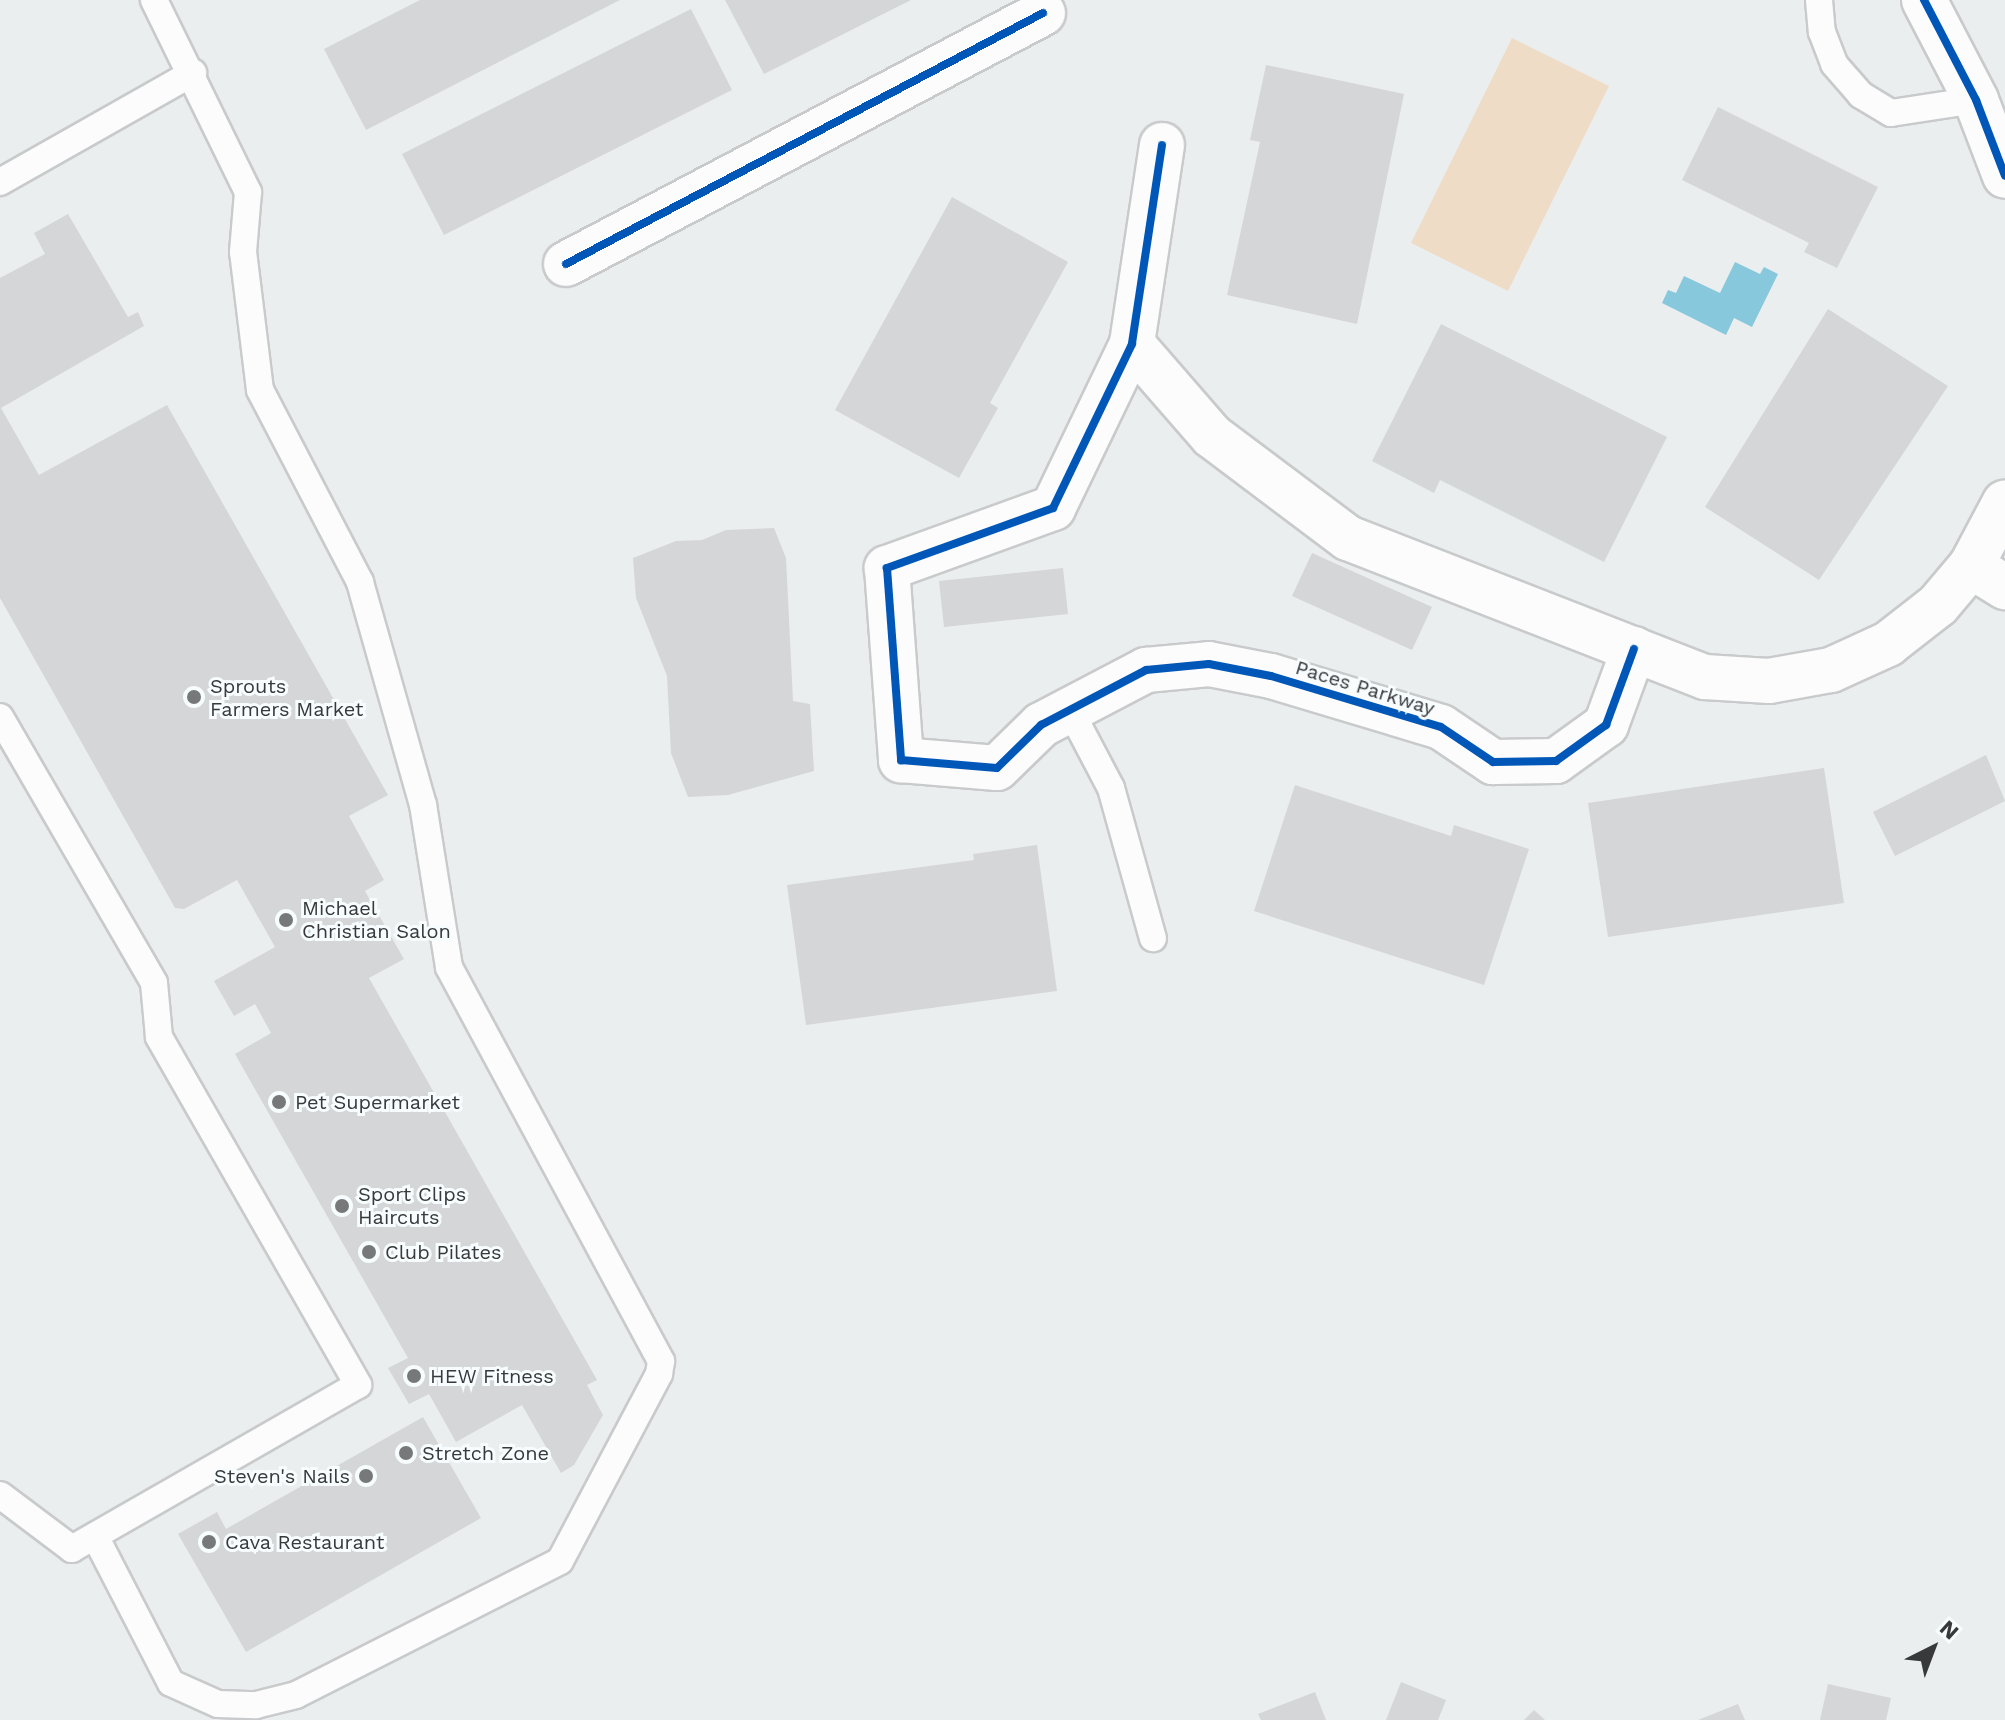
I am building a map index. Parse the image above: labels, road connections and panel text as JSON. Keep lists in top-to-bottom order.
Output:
{
  "streets": {
    "street": ["Paces Parkway"]
  },
  "places": [
    "Sprouts Farmers Market",
    "Michael Christian Salon",
    "Pet Supermarket",
    "Sport Clips Haircuts",
    "Club Pilates",
    "HEW Fitness",
    "Stretch Zone",
    "Steven's Nails",
    "Cava Restaurant"
  ],
  "north": "top right"
}
